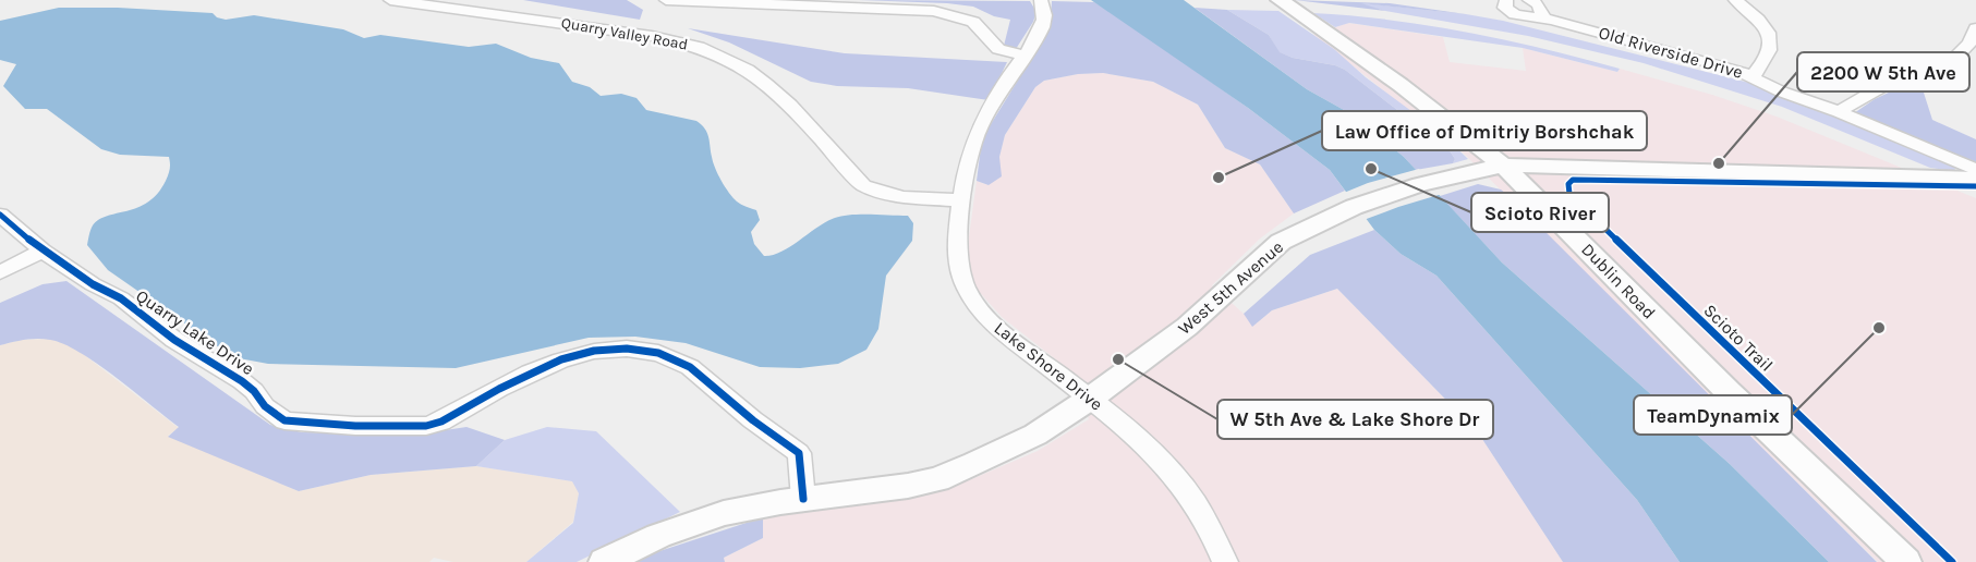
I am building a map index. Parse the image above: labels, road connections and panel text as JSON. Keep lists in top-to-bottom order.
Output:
{
  "streets": {
    "main road": ["Dublin Road", "West 5th Avenue"],
    "street": [
      "Quarry Valley Road",
      "Old Riverside Drive",
      "Quarry Lake Drive",
      "Lake Shore Drive"
    ],
    "cycle path": ["Scioto Trail"]
  },
  "crossings": [
    ["Quarry Valley Road", "Lake Shore Drive"],
    ["Dublin Road", "West 5th Avenue"],
    ["West 5th Avenue", "Quarry Lake Drive"],
    ["West 5th Avenue", "Lake Shore Drive"]
  ],
  "places": [
    "2200 W 5th Ave",
    "Scioto River",
    "Law Office of Dmitriy Borshchak",
    "TeamDynamix",
    "W 5th Ave & Lake Shore Dr"
  ]
}
